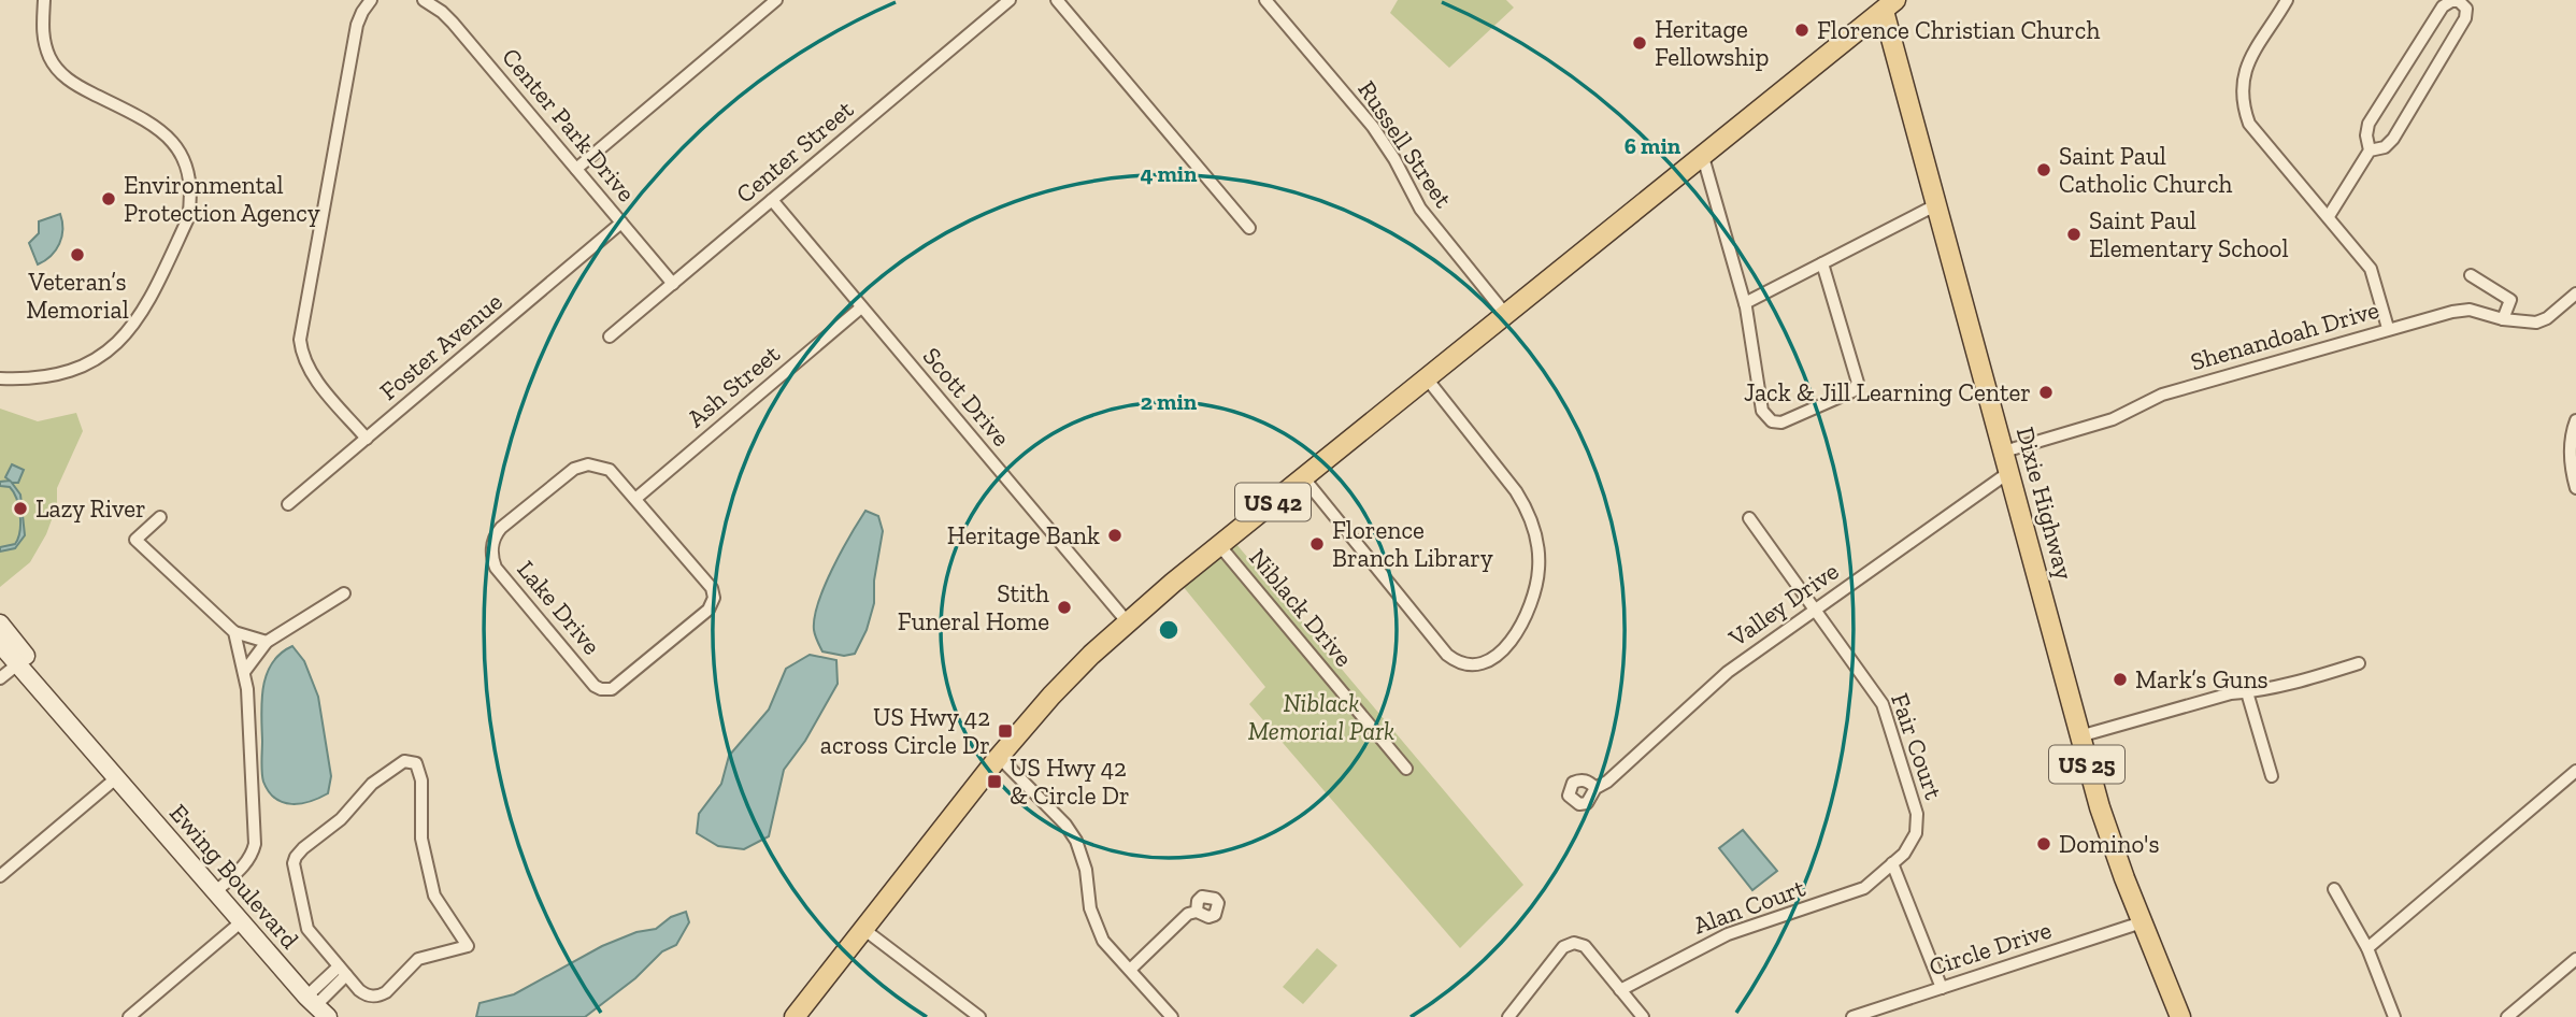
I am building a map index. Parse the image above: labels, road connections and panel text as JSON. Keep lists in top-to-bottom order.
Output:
{
  "streets": {
    "main road": ["US 42", "Dixie Highway", "US 25"],
    "street": [
      "Center Park Drive",
      "Russell Street",
      "Center Street",
      "Shenandoah Drive",
      "Foster Avenue",
      "Ash Street",
      "Scott Drive",
      "Valley Drive",
      "Lake Drive",
      "Niblack Drive",
      "Fair Court",
      "Ewing Boulevard",
      "Alan Court",
      "Circle Drive"
    ]
  },
  "crossings": [
    ["Center Park Drive", "Center Street"],
    ["Center Park Drive", "Foster Avenue"],
    ["Russell Street", "US 42"],
    ["Center Street", "Scott Drive"],
    ["Shenandoah Drive", "Dixie Highway"],
    ["Ash Street", "Scott Drive"],
    ["Ash Street", "Lake Drive"],
    ["Scott Drive", "US 42"],
    ["US 42", "Dixie Highway"],
    ["US 42", "Niblack Drive"],
    ["Dixie Highway", "Valley Drive"],
    ["Dixie Highway", "Circle Drive"],
    ["Valley Drive", "Fair Court"],
    ["Fair Court", "Alan Court"]
  ],
  "parks": ["Niblack Memorial Park"],
  "places": {
    "other": [
      "Florence Christian Church",
      "Heritage Fellowship",
      "Saint Paul Catholic Church",
      "Environmental Protection Agency",
      "Saint Paul Elementary School",
      "Veteran’s Memorial",
      "Jack & Jill Learning Center",
      "Lazy River",
      "Heritage Bank",
      "Florence Branch Library",
      "Stith Funeral Home",
      "Mark’s Guns",
      "Domino's"
    ],
    "transit": ["US Hwy 42 across Circle Dr", "US Hwy 42 & Circle Dr"]
  },
  "rings": ["6 min", "4 min", "2 min"]
}
